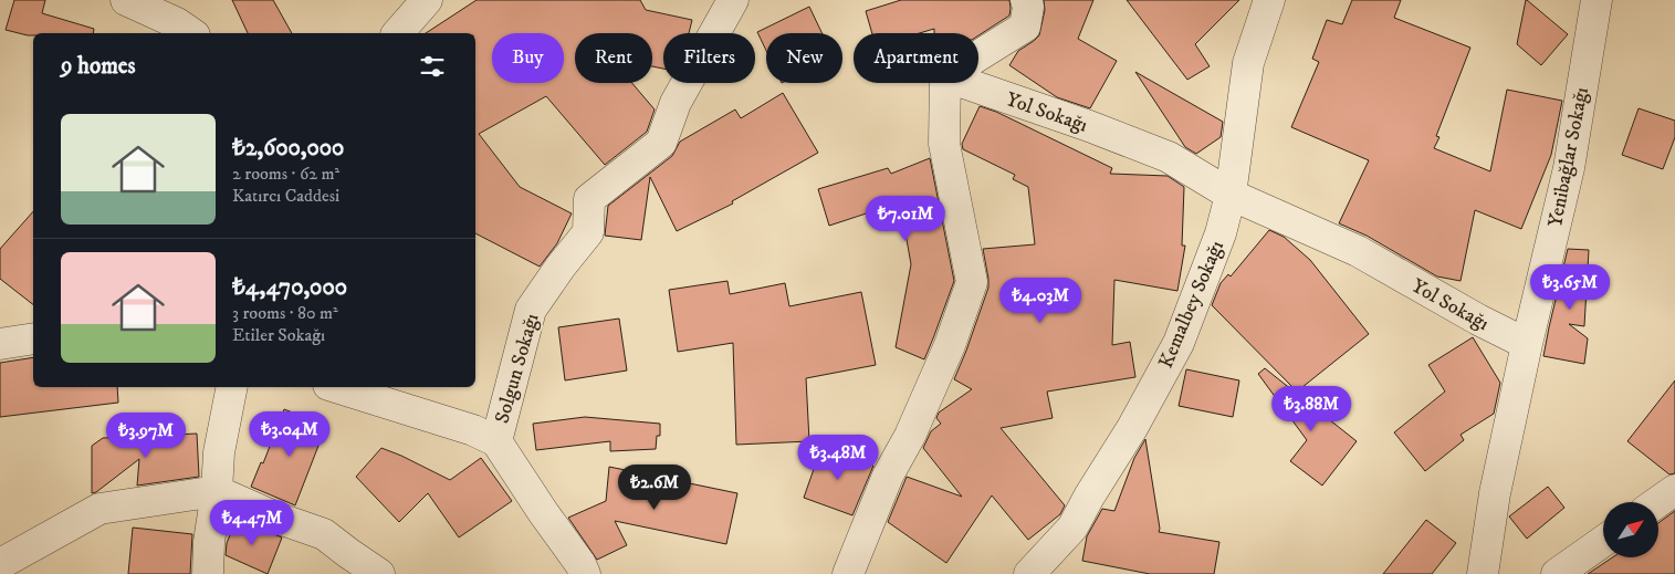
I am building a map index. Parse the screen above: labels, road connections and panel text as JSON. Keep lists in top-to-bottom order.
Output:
{
  "streets": {
    "street": [
      "Yol Sokağı",
      "Yenibağlar Sokağı",
      "Kemalbey Sokağı",
      "Solgun Sokağı"
    ]
  },
  "crossings": [
    ["Yol Sokağı", "Yenibağlar Sokağı"],
    ["Yol Sokağı", "Kemalbey Sokağı"]
  ],
  "north": "top right",
  "page": {
    "chip": [
      "Buy",
      "Rent",
      "Filters",
      "New",
      "Apartment"
    ],
    "heading": "9 homes",
    "list": [
      {
        "name": "₺2,600,000",
        "note": "2 rooms · 62 m² · Katırcı Caddesi"
      },
      {
        "name": "₺4,470,000",
        "note": "3 rooms · 80 m² · Etiler Sokağı"
      }
    ],
    "price": [
      "₺7.01M",
      "₺3.65M",
      "₺4.03M",
      "₺3.88M",
      "₺3.04M",
      "₺3.97M",
      "₺3.48M",
      "₺2.6M",
      "₺4.47M"
    ]
  }
}
